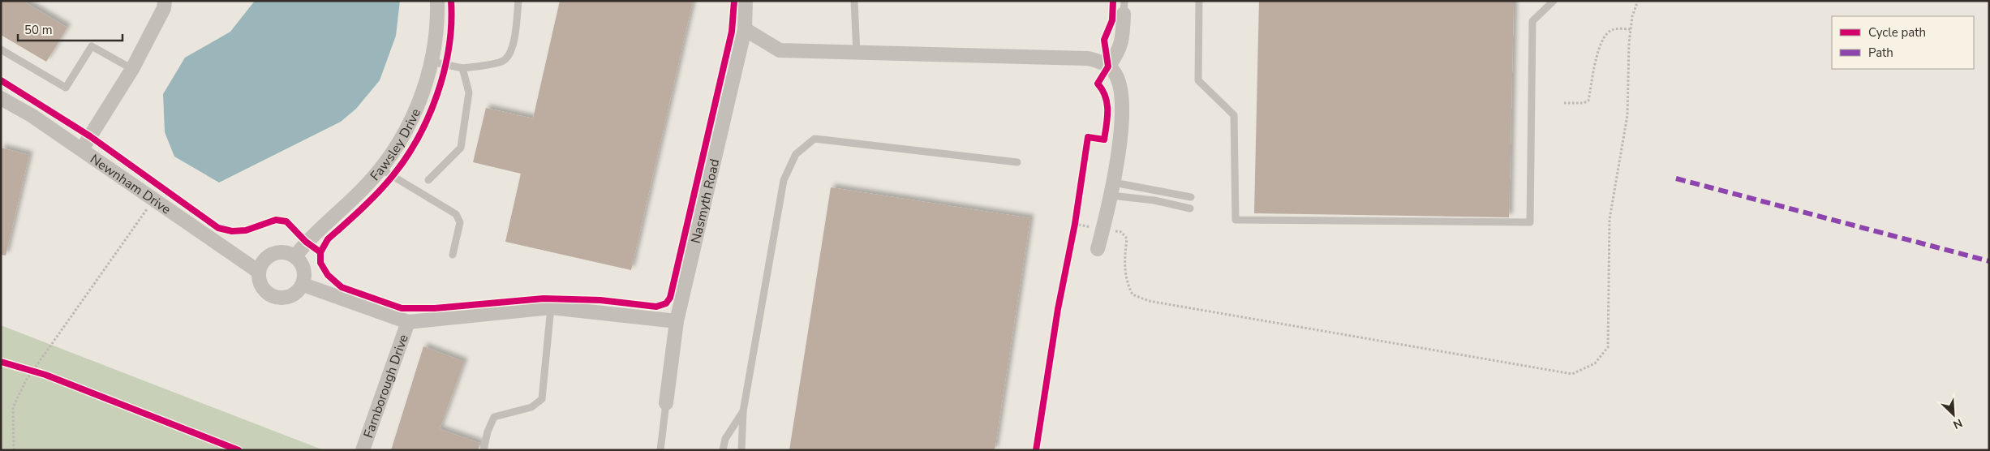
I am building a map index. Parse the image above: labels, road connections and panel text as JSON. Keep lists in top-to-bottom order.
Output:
{
  "streets": {
    "street": [
      "Fawsley Drive",
      "Newnham Drive",
      "Nasmyth Road",
      "Farnborough Drive"
    ]
  },
  "crossings": [
    ["Fawsley Drive", "Newnham Drive"]
  ],
  "legend": ["Cycle path", "Path"],
  "scale_bar": "50 m",
  "north": "bottom right"
}
